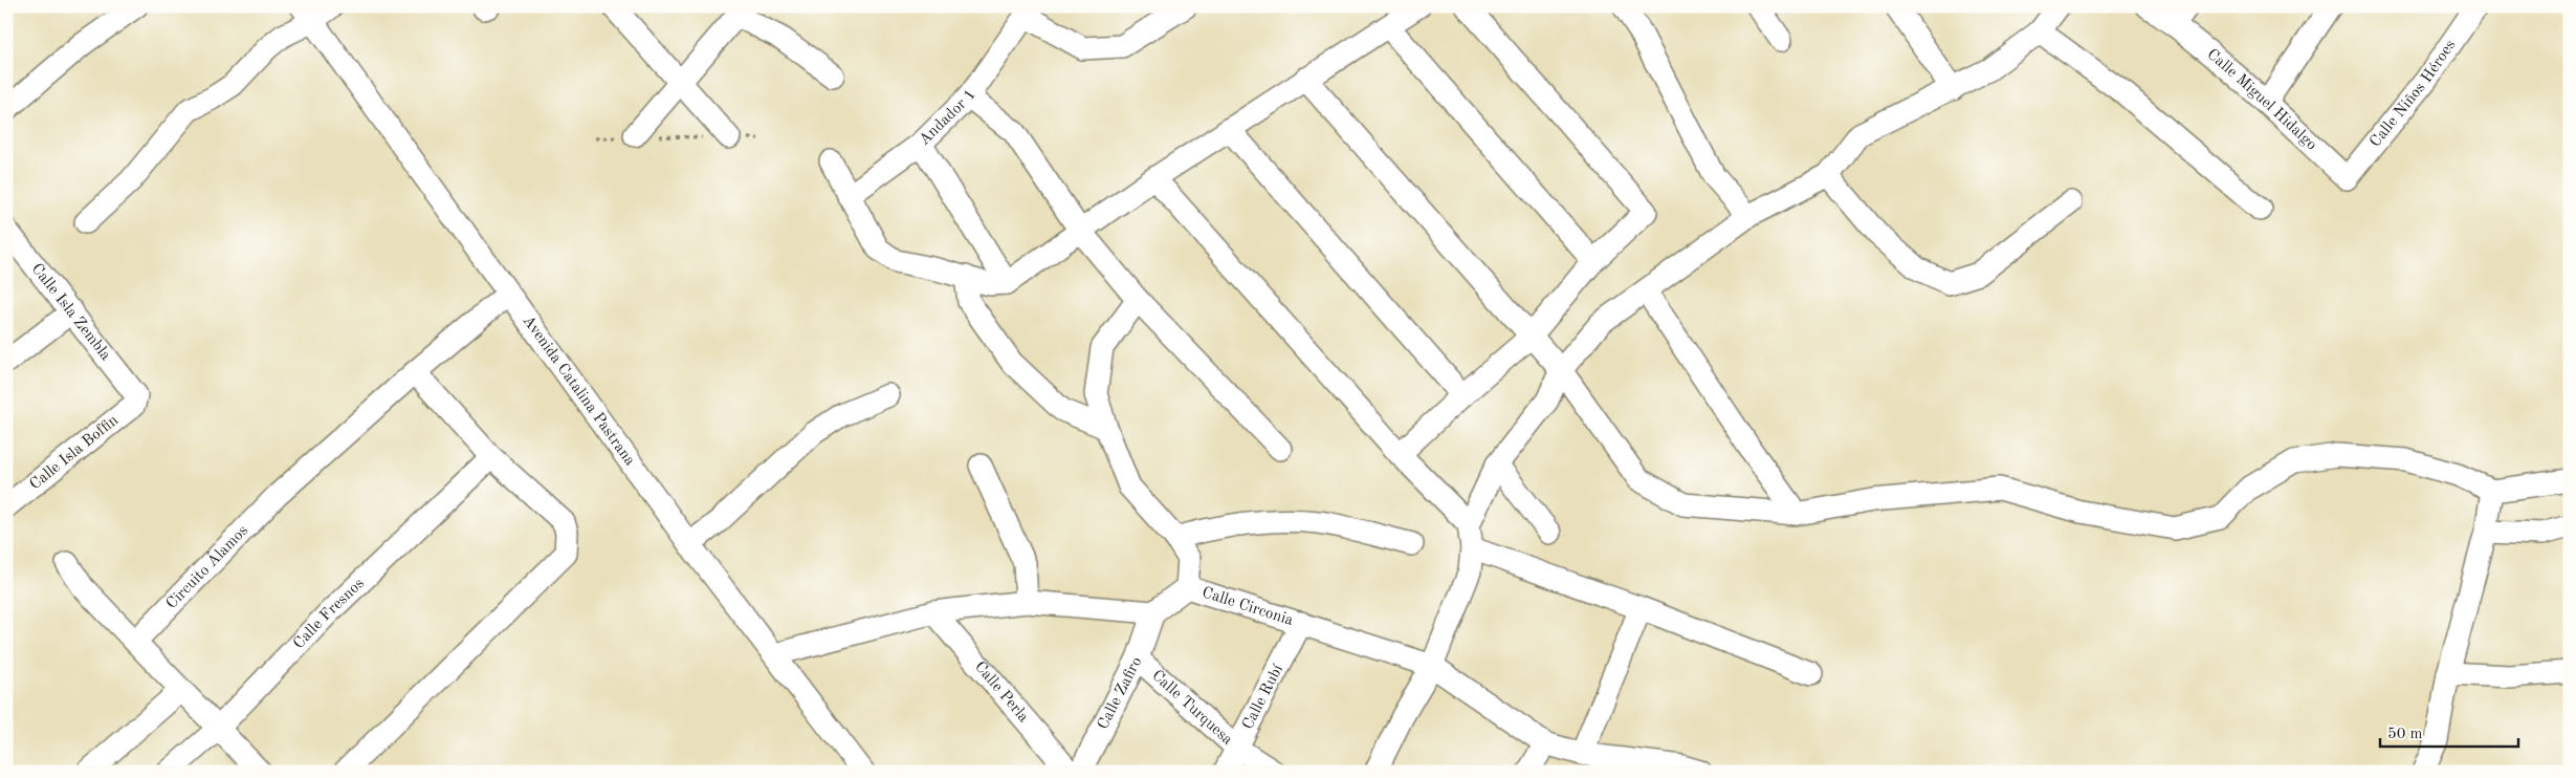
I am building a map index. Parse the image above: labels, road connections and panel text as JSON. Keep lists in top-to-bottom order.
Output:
{
  "streets": {
    "street": [
      "Calle Niños Héroes",
      "Calle Miguel Hidalgo",
      "Andador 1",
      "Calle Isla Zembla",
      "Avenida Catalina Pastrana",
      "Calle Isla Boffin",
      "Circuito Álamos",
      "Calle Circonia",
      "Calle Fresnos",
      "Calle Perla",
      "Calle Zafiro",
      "Calle Rubí",
      "Calle Turquesa"
    ]
  },
  "crossings": [
    ["Calle Niños Héroes", "Calle Miguel Hidalgo"],
    ["Calle Isla Zembla", "Calle Isla Boffin"],
    ["Avenida Catalina Pastrana", "Circuito Álamos"],
    ["Calle Circonia", "Calle Zafiro"],
    ["Calle Circonia", "Calle Rubí"],
    ["Calle Zafiro", "Calle Turquesa"],
    ["Calle Rubí", "Calle Turquesa"]
  ],
  "scale_bar": "50 m"
}
